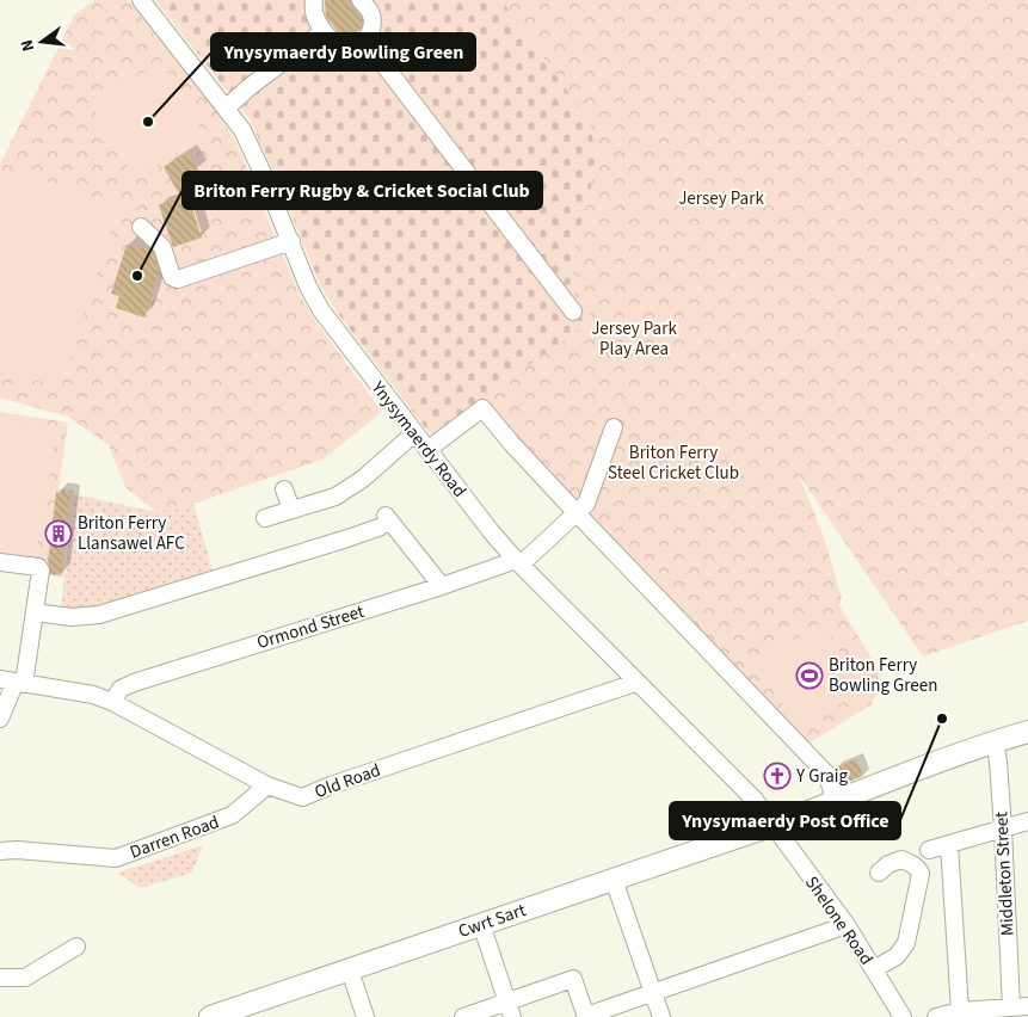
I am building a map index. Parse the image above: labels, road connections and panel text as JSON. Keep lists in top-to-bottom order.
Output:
{
  "streets": {
    "main road": ["Cwrt Sart"],
    "street": [
      "Ynysymaerdy Road",
      "Ormond Street",
      "Old Road",
      "Darren Road",
      "Middleton Street",
      "Shelone Road"
    ]
  },
  "crossings": [
    ["Ynysymaerdy Road", "Ormond Street"],
    ["Ynysymaerdy Road", "Old Road"],
    ["Ynysymaerdy Road", "Cwrt Sart"],
    ["Ynysymaerdy Road", "Shelone Road"],
    ["Ormond Street", "Old Road"],
    ["Old Road", "Darren Road"],
    ["Middleton Street", "Cwrt Sart"],
    ["Cwrt Sart", "Shelone Road"]
  ],
  "parks": ["Jersey Park", "Jersey Park Play Area", "Briton Ferry Steel Cricket Club"],
  "places": {
    "other": ["Ynysymaerdy Bowling Green", "Briton Ferry Rugby & Cricket Social Club", "Ynysymaerdy Post Office"],
    "building": ["Briton Ferry Llansawel AFC"],
    "sports": ["Briton Ferry Bowling Green"],
    "church": ["Y Graig"]
  },
  "north": "left"
}
